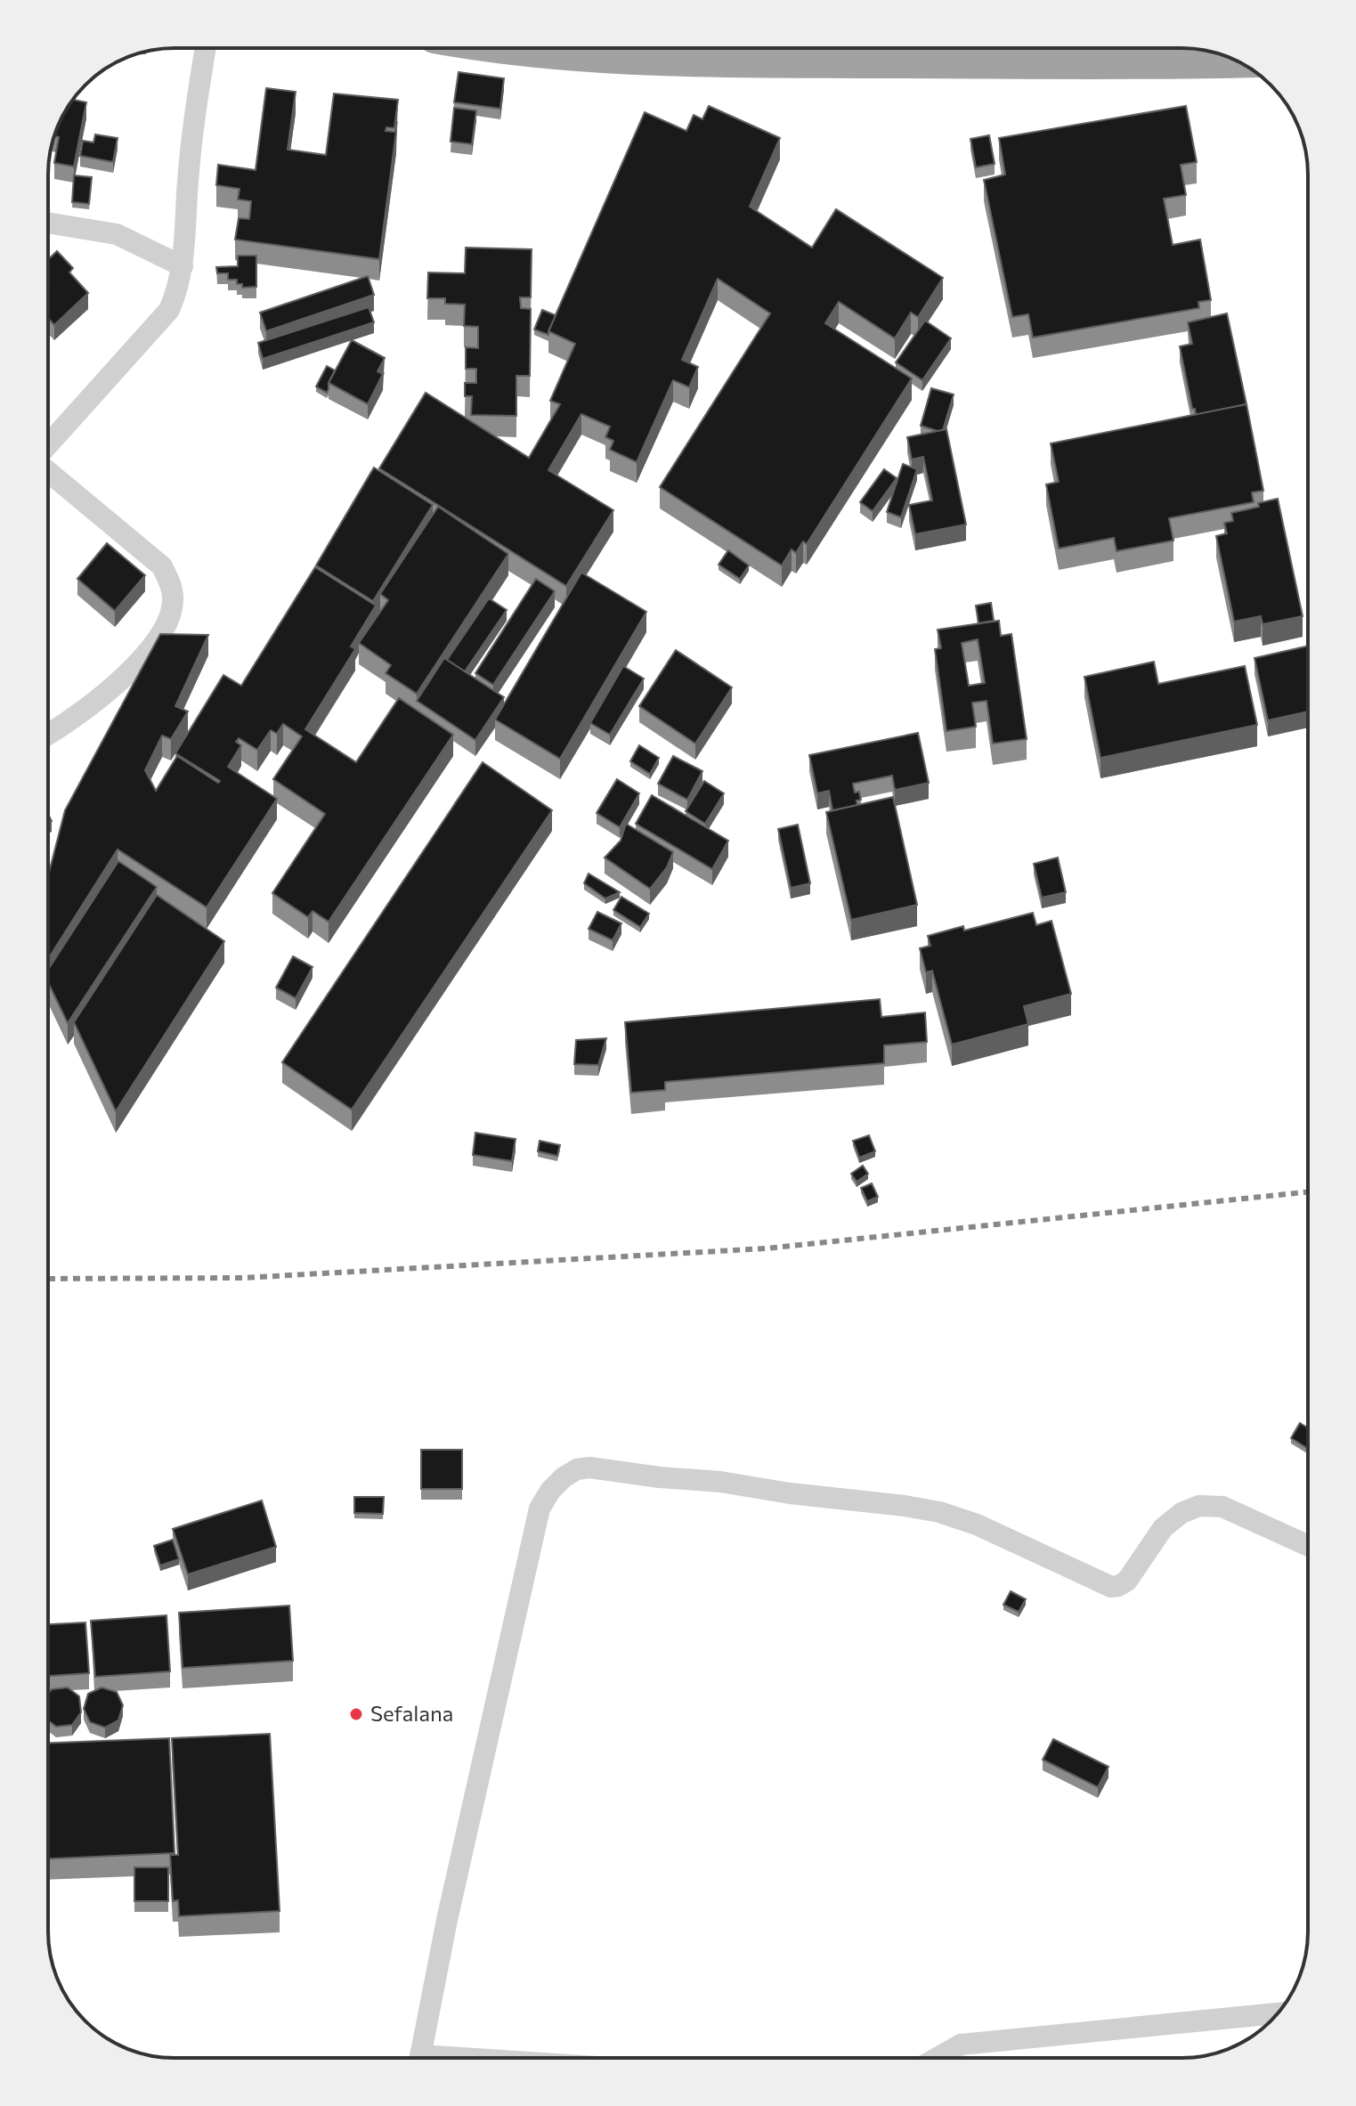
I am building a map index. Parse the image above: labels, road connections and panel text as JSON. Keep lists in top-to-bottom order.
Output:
{
  "places": ["Sefalana"]
}
